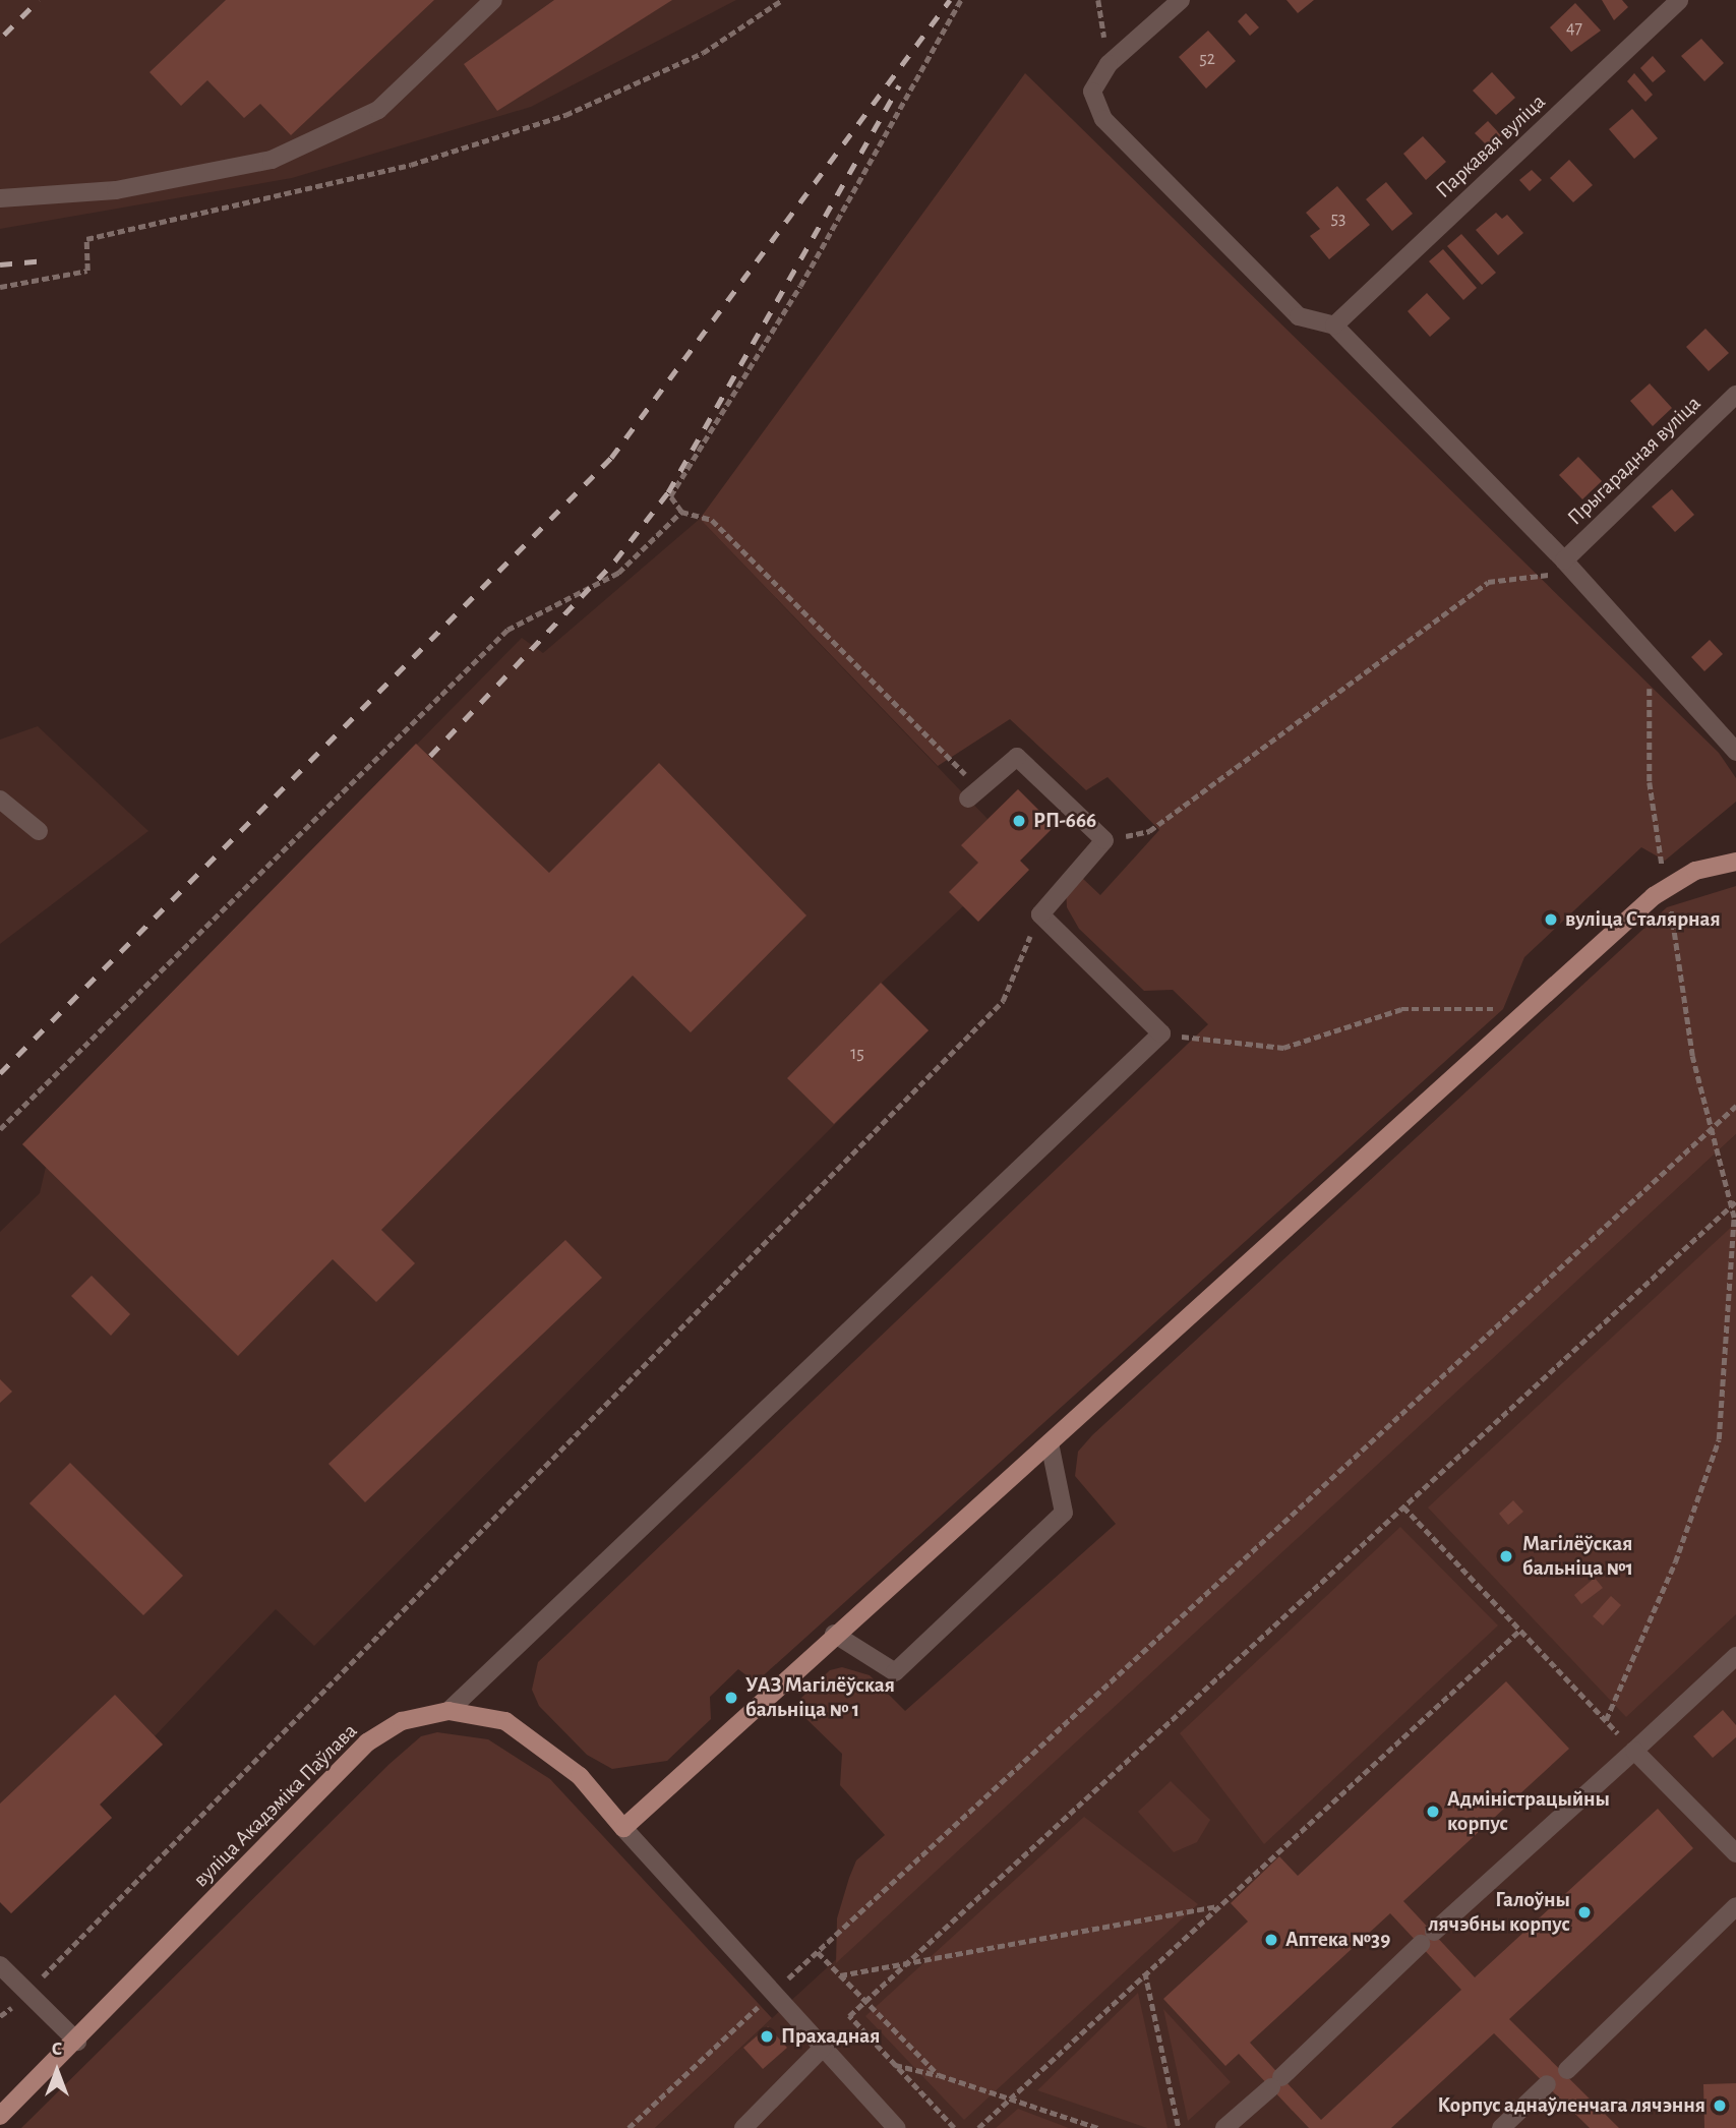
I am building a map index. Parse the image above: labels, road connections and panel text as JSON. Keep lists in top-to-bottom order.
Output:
{
  "streets": {
    "main road": ["вуліца Акадэміка Паўлава"],
    "street": ["Паркавая вуліца", "Прыгарадная вуліца"]
  },
  "places": [
    "РП-666",
    "вуліца Сталярная",
    "Магілёўская бальніца №1",
    "УАЗ Магілёўская бальніца № 1",
    "Адміністрацыйны корпус",
    "Галоўны лячэбны корпус",
    "Аптека №39",
    "Прахадная",
    "Корпус аднаўленчага лячэння"
  ],
  "house_numbers": [
    "47",
    "52",
    "53",
    "15"
  ],
  "north": "top"
}
